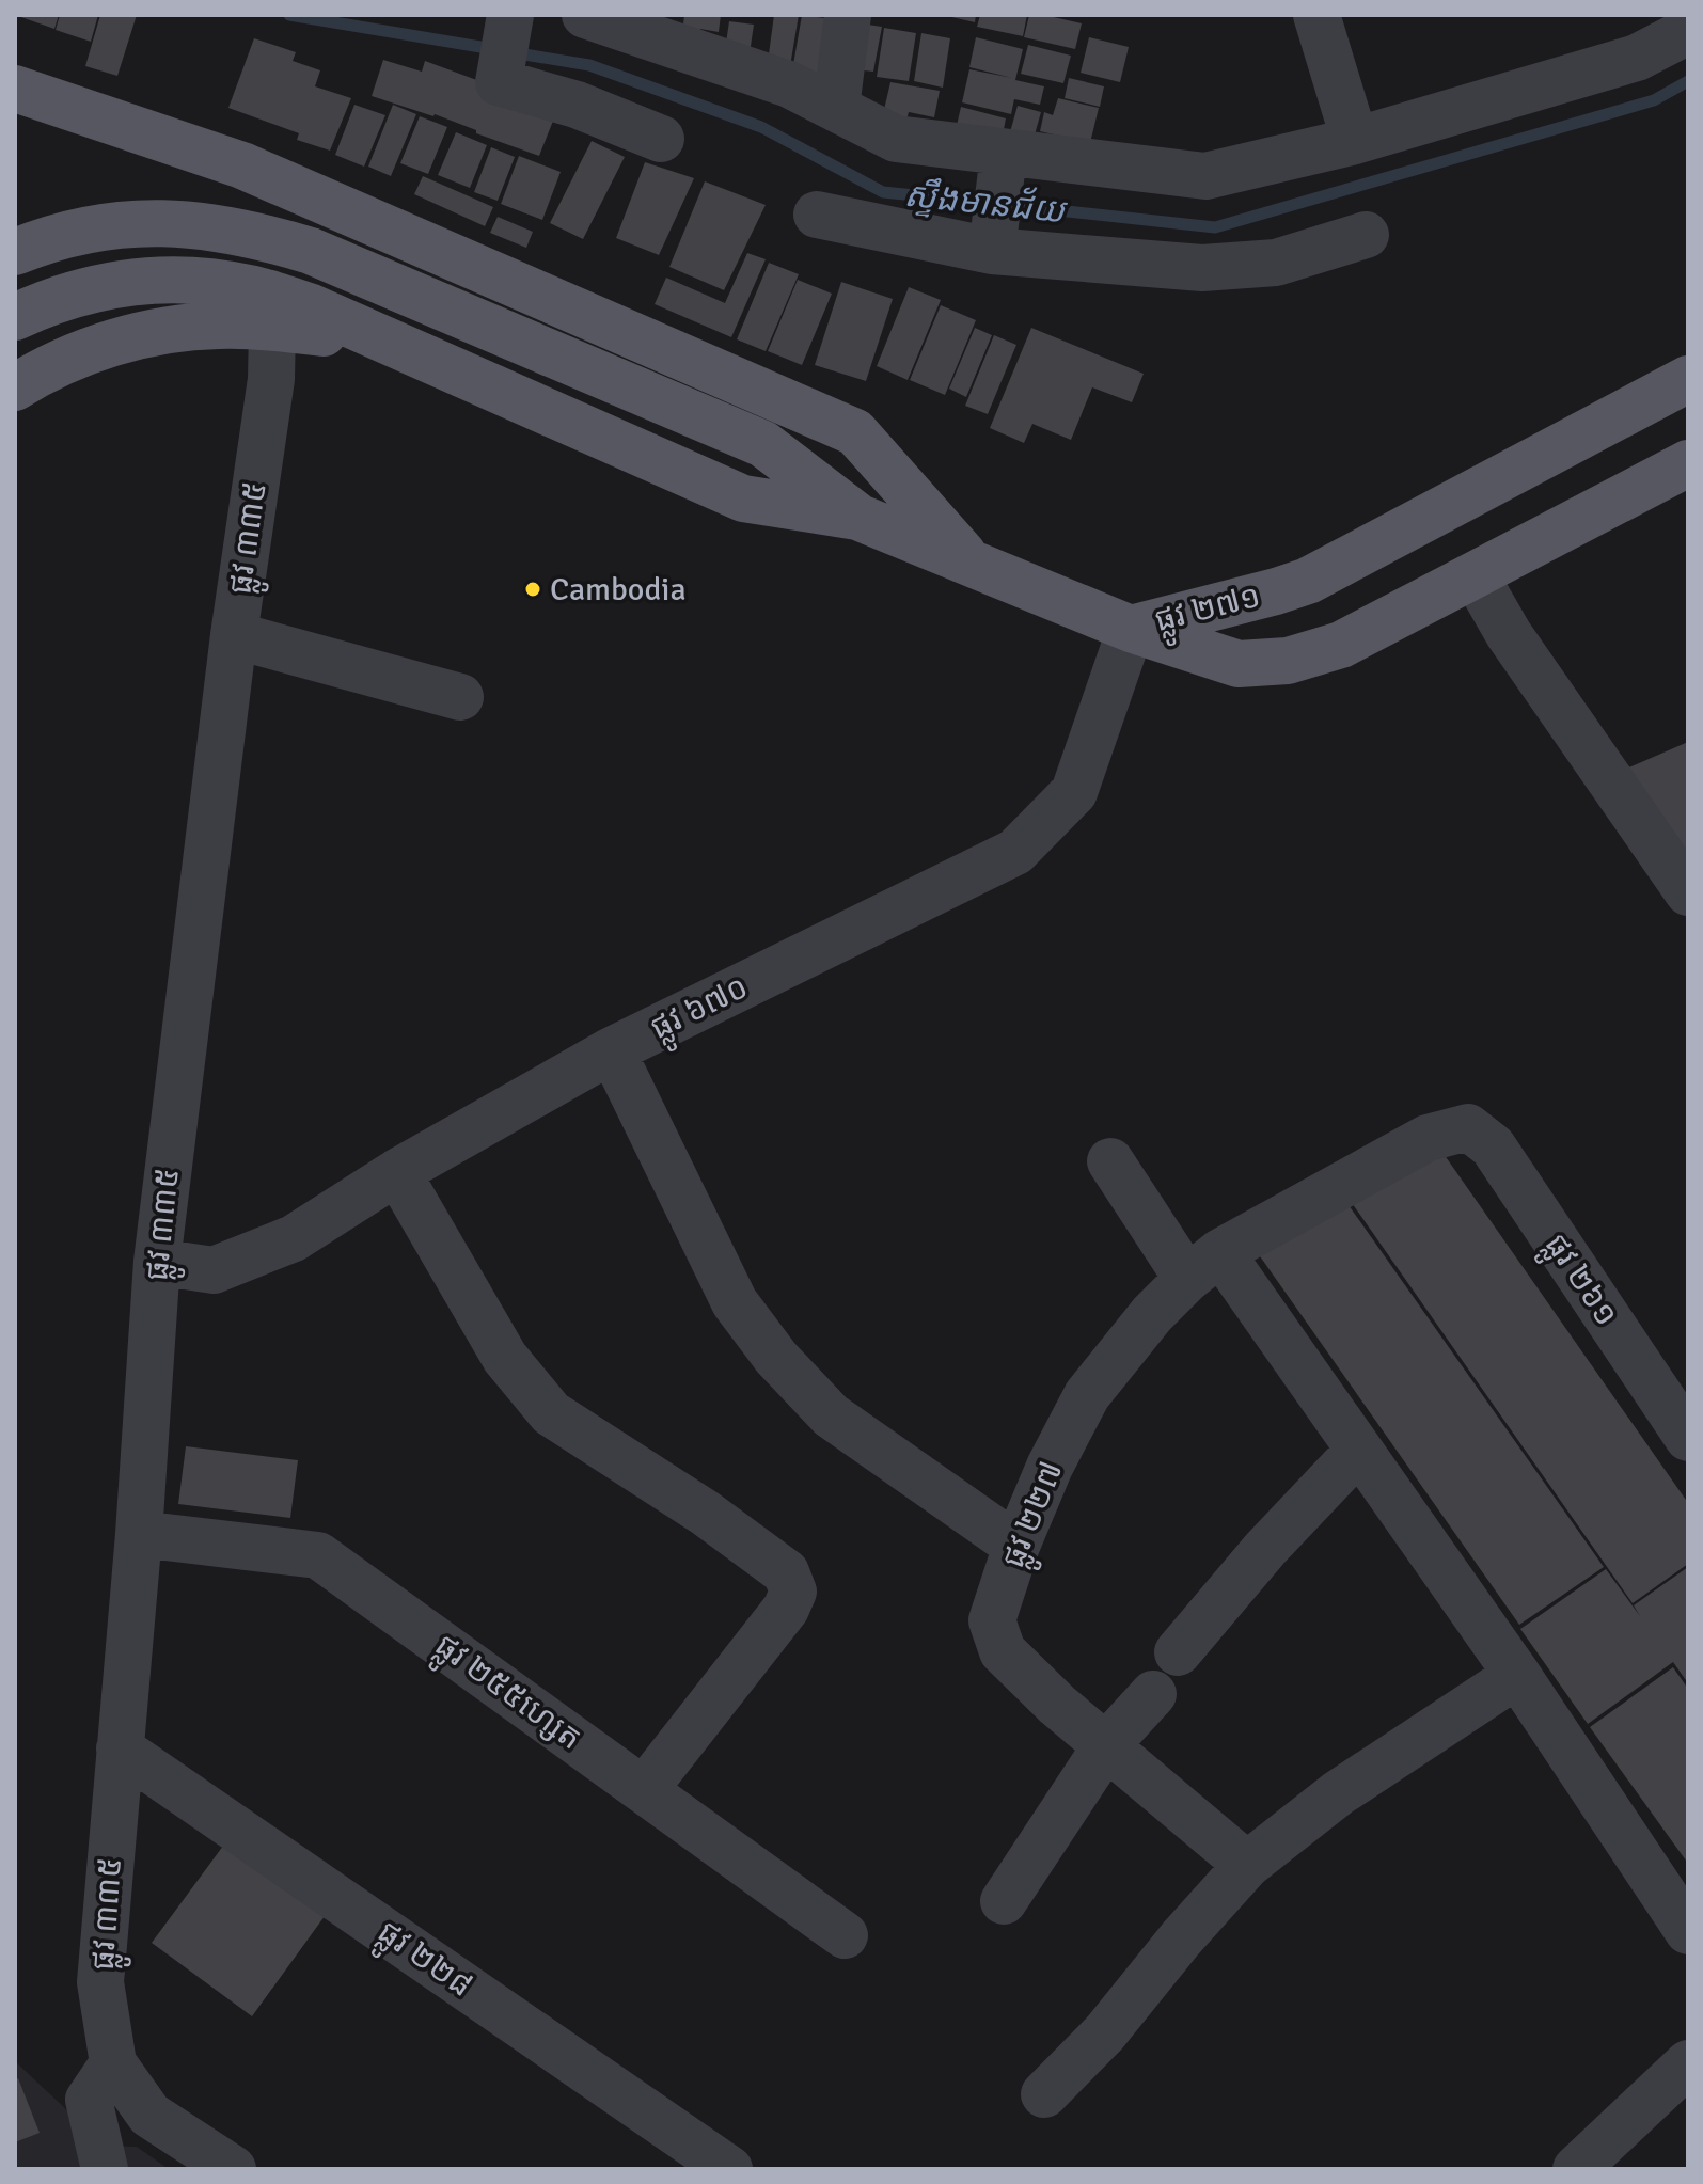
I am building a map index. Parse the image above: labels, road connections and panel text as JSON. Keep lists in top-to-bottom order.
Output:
{
  "streets": {
    "main road": ["ផ្លូវ ២៧១"],
    "street": [
      "ផ្លូវ ៣៣៥",
      "ផ្លូវ ៦៧០",
      "ផ្លូវ ២៦១",
      "ផ្លូវ ២២៧",
      "ផ្លូវ ២៥៥ហ្សេត",
      "ផ្លូវ ២២៨"
    ]
  },
  "crossings": [
    ["ផ្លូវ ៣៣៥", "ផ្លូវ ៦៧០"],
    ["ផ្លូវ ៣៣៥", "ផ្លូវ ២៥៥ហ្សេត"],
    ["ផ្លូវ ៣៣៥", "ផ្លូវ ២២៨"],
    ["ផ្លូវ ២៧១", "ផ្លូវ ៦៧០"],
    ["ផ្លូវ ២៦១", "ផ្លូវ ២២៧"]
  ],
  "water": ["ស្ទឹងមានជ័យ"],
  "places": ["Cambodia"]
}
